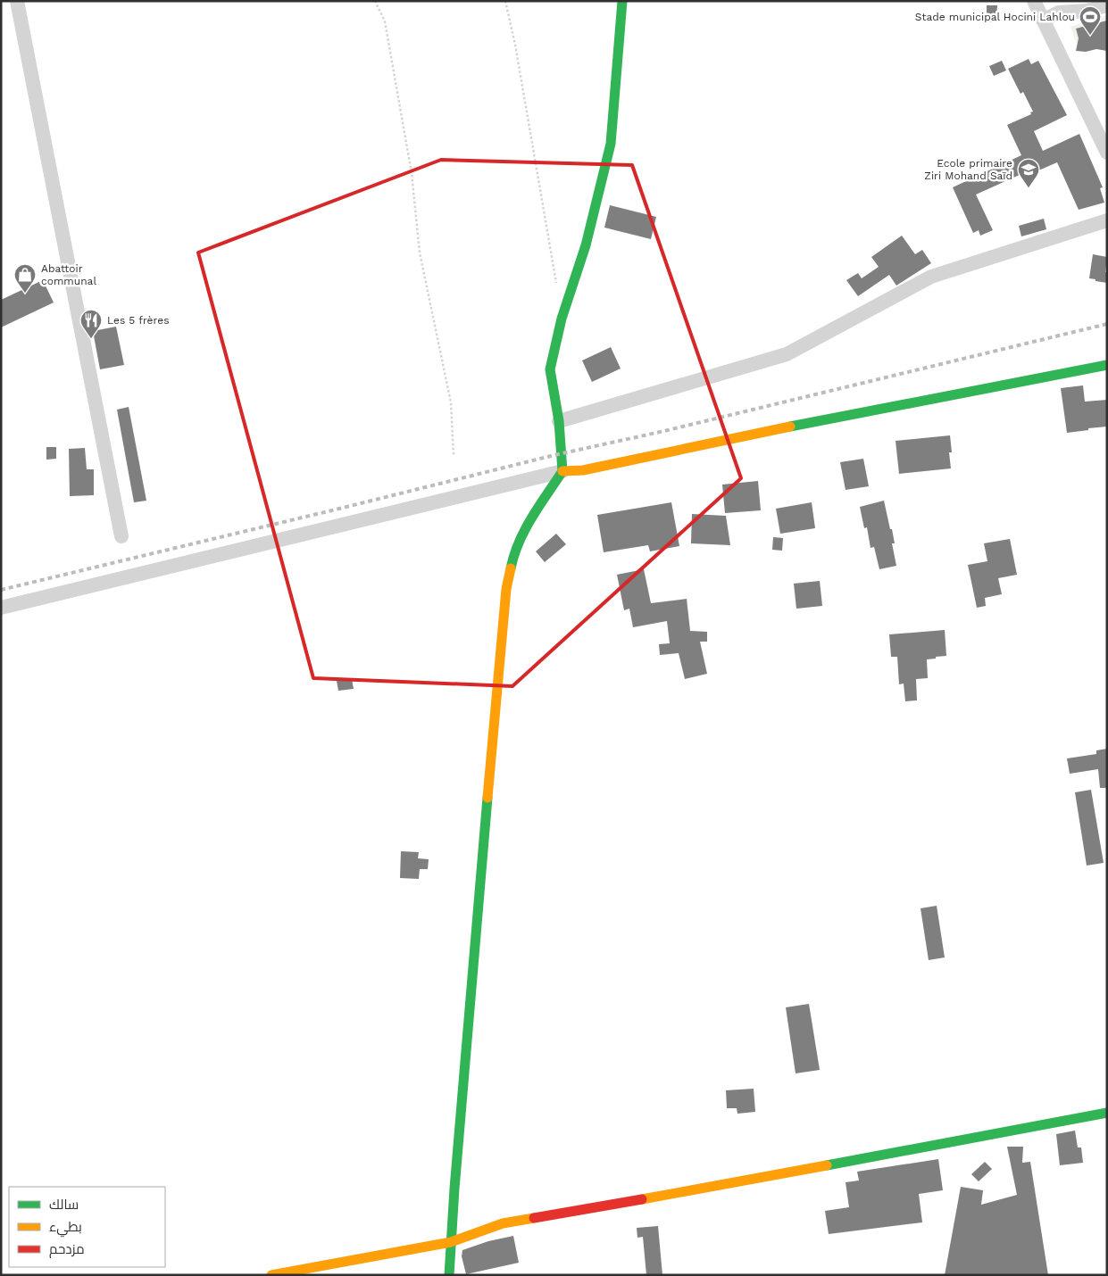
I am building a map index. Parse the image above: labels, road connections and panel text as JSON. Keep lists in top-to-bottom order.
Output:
{
  "places": {
    "sports": ["Stade municipal Hocini Lahlou"],
    "school or university": ["Ecole primaire Ziri Mohand Saïd"],
    "shop": ["Abattoir communal"],
    "restaurant": ["Les 5 frères"]
  },
  "legend": ["سالك", "بطيء", "مزدحم"]
}
